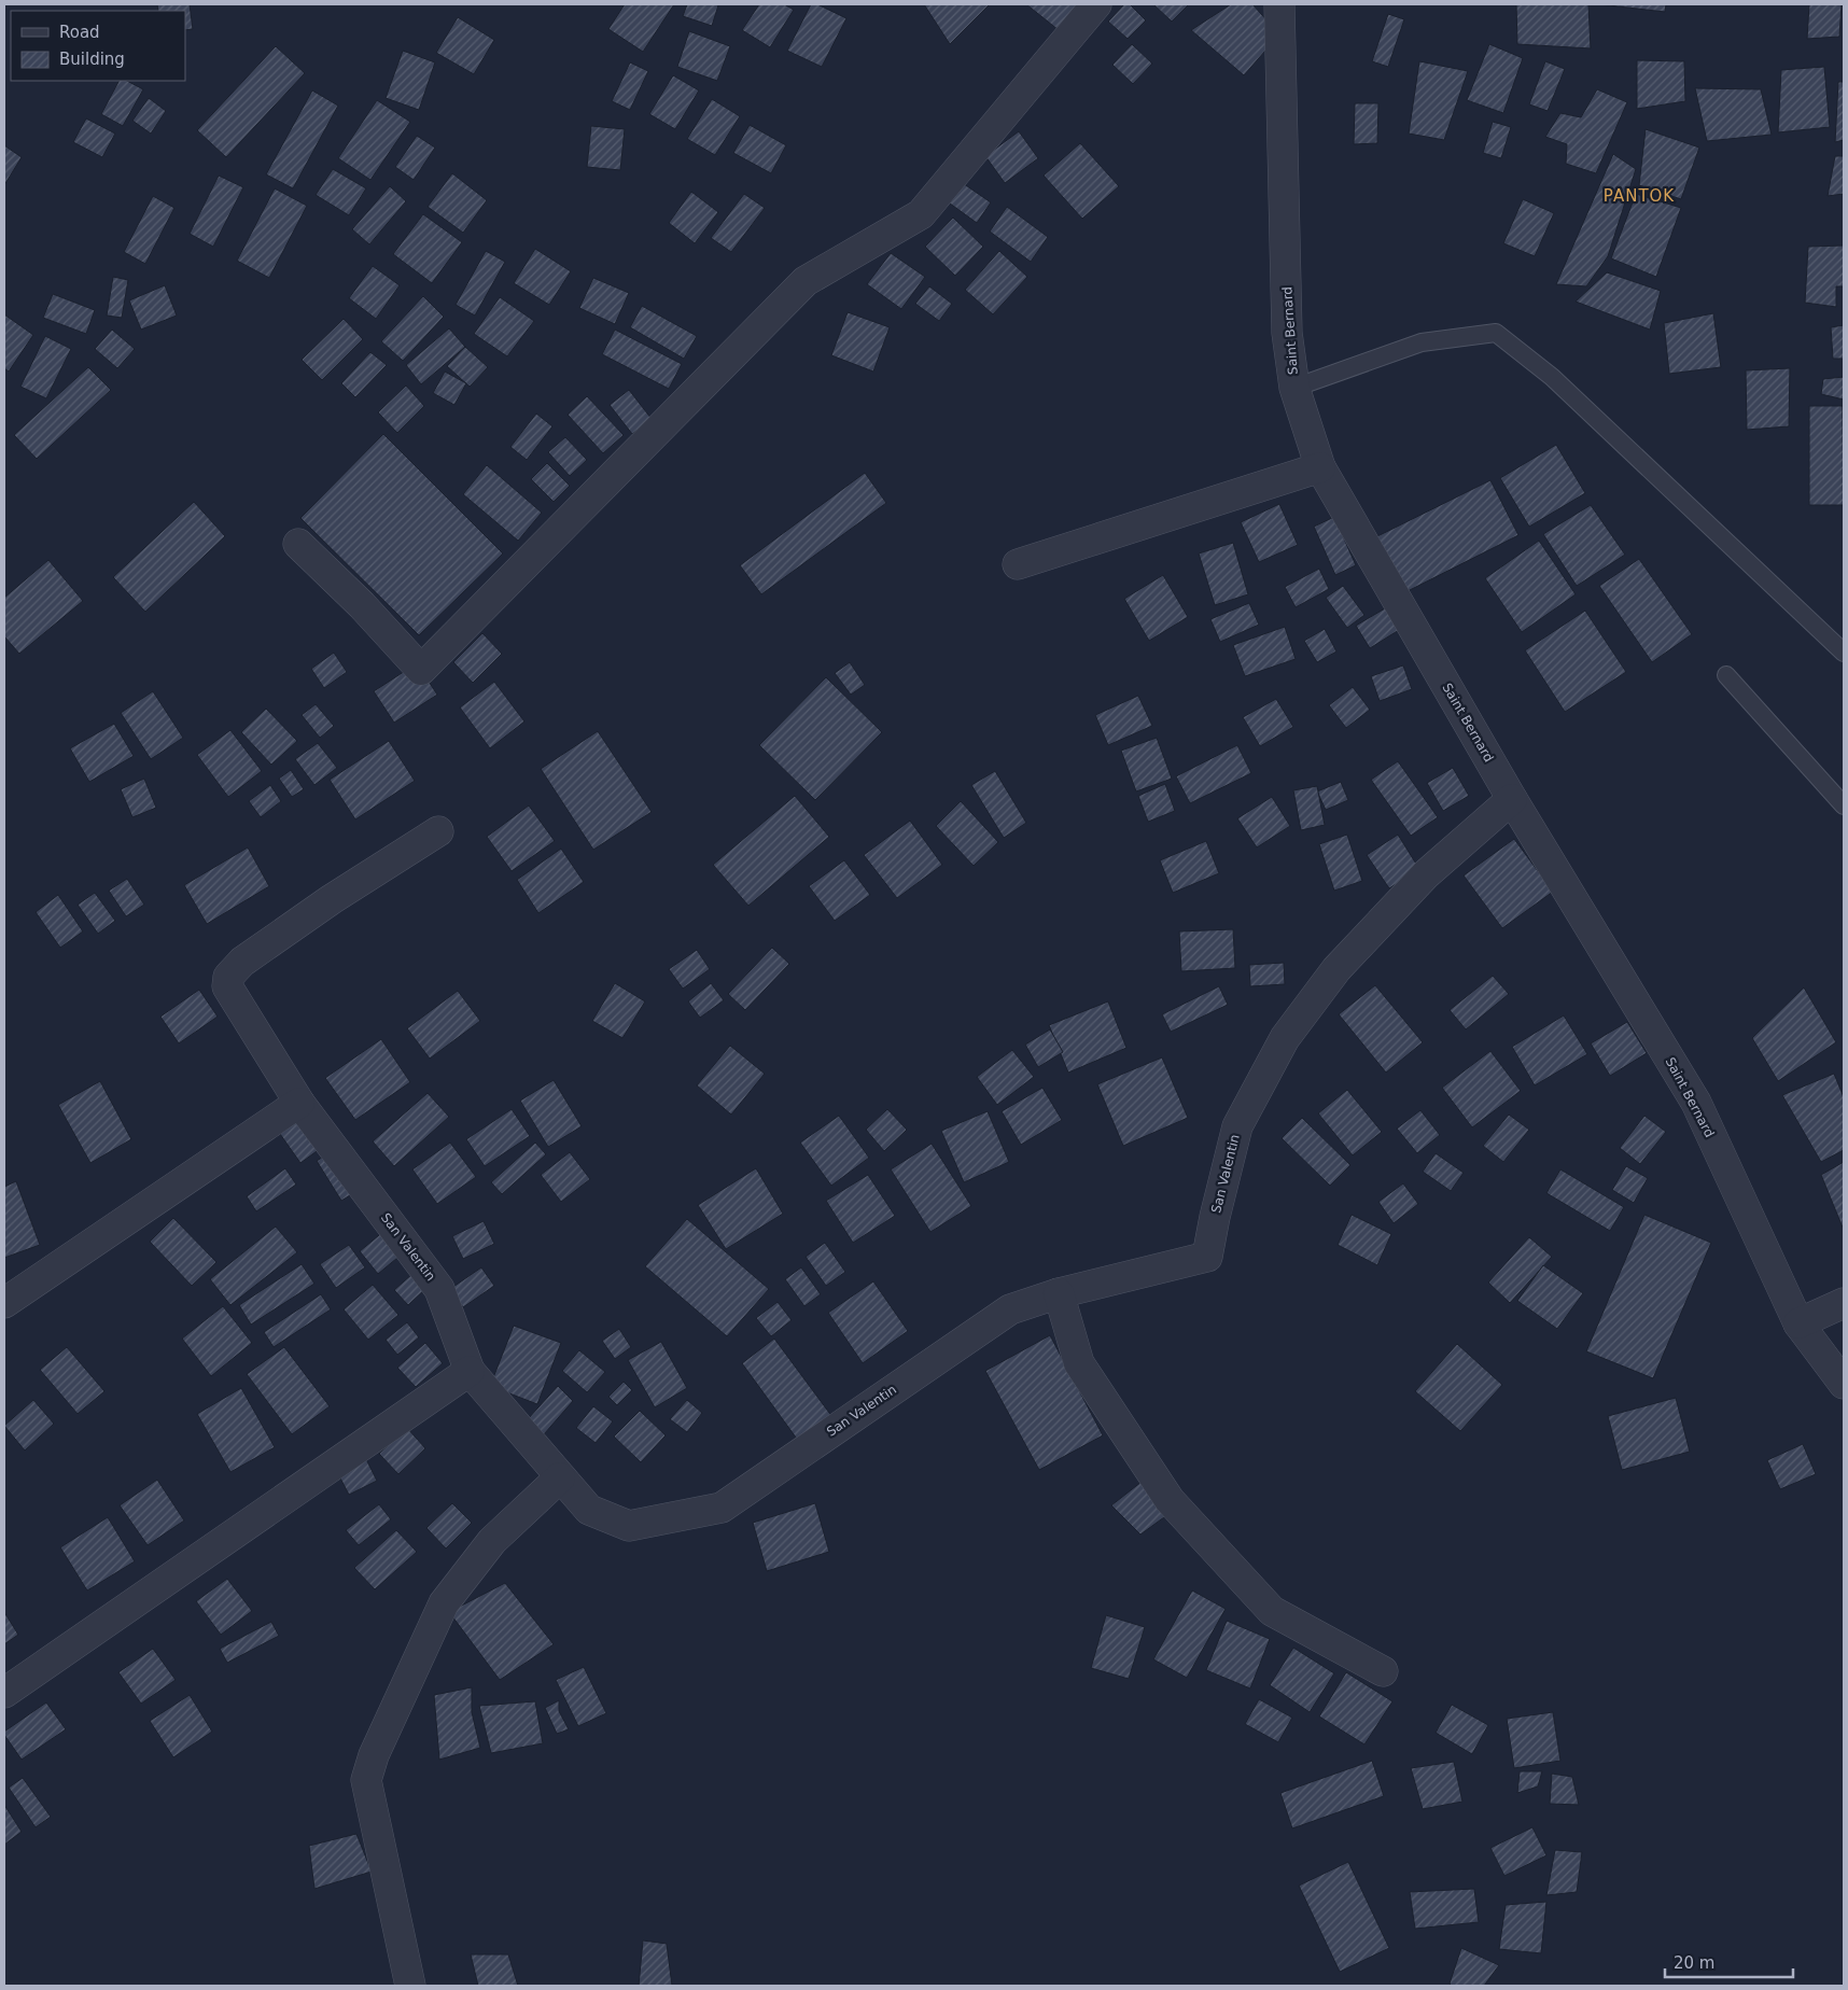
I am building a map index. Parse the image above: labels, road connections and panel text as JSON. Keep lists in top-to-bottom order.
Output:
{
  "streets": {
    "street": ["Saint Bernard", "San Valentin"]
  },
  "crossings": [
    ["Saint Bernard", "San Valentin"]
  ],
  "districts": ["PANTOK"],
  "legend": ["Road", "Building"],
  "scale_bar": "20 m"
}
